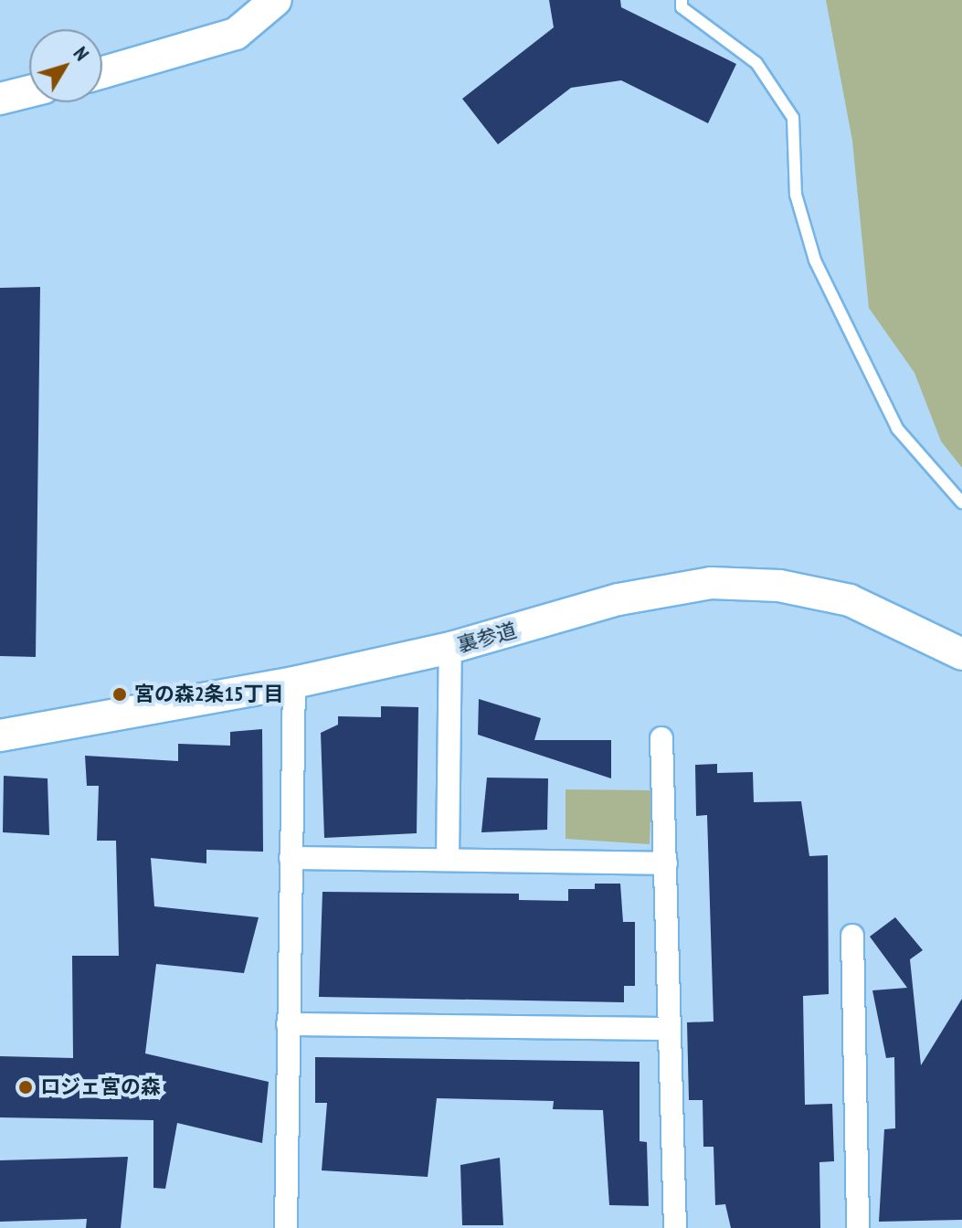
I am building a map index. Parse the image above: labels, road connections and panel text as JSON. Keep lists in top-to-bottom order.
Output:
{
  "streets": {
    "street": ["裏参道"]
  },
  "places": ["宮の森2条15丁目", "ロジェ宮の森"],
  "north": "top right"
}
